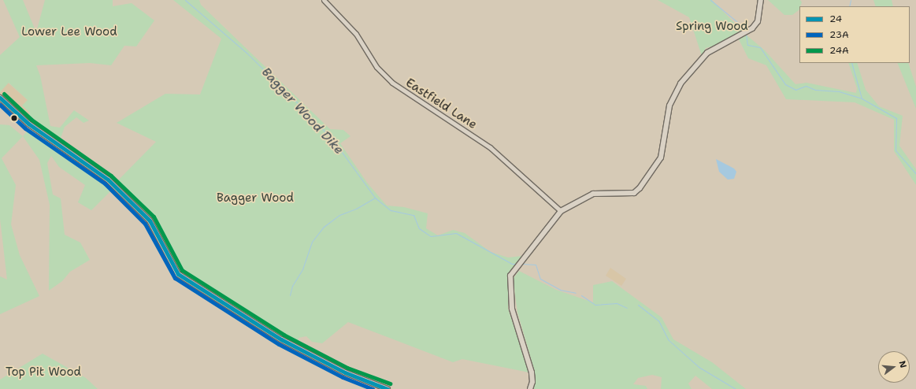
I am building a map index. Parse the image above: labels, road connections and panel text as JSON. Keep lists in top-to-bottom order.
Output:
{
  "streets": {
    "street": ["Eastfield Lane"]
  },
  "water": ["Bagger Wood Dike"],
  "parks": [
    "Spring Wood",
    "Lower Lee Wood",
    "Bagger Wood",
    "Top Pit Wood"
  ],
  "lines": ["transit line 24A", "transit line 24", "transit line 23A"],
  "legend": ["24", "23A", "24A"],
  "north": "right"
}
